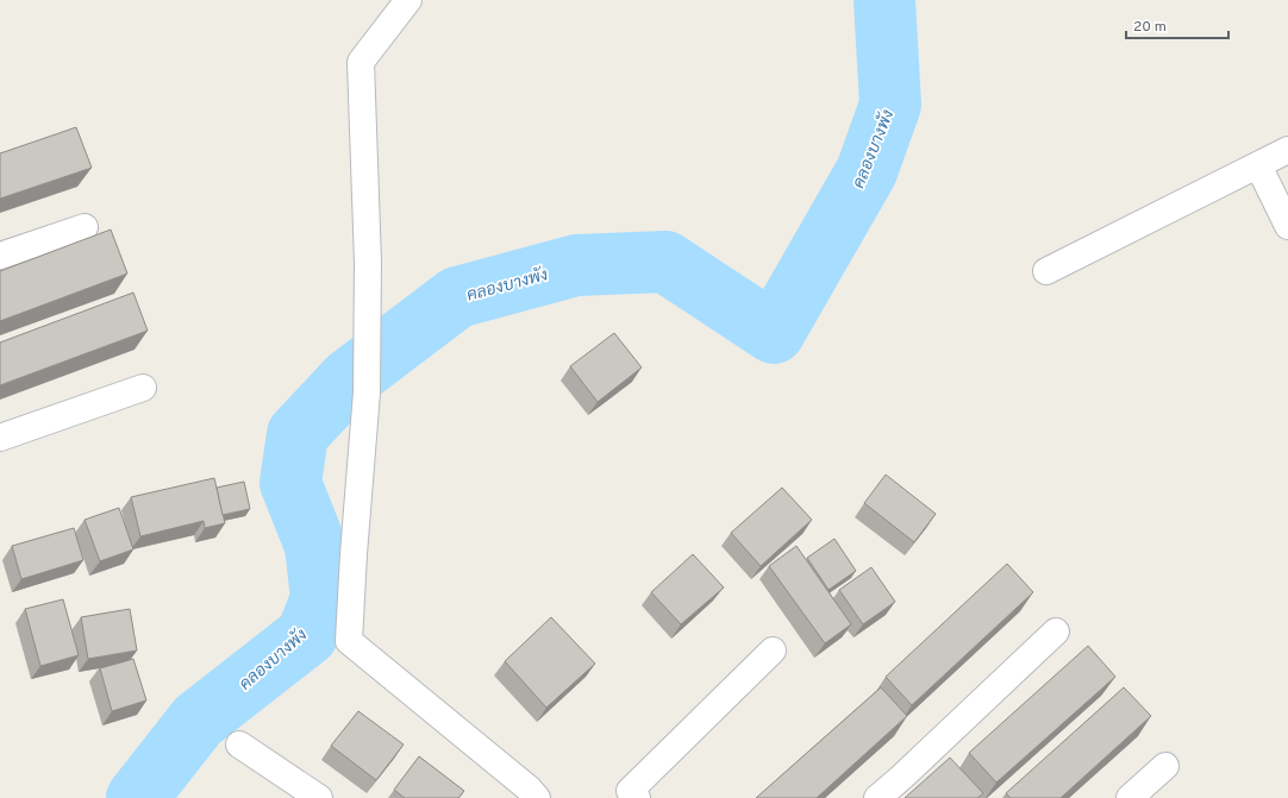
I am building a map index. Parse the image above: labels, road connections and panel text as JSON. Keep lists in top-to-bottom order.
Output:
{
  "water": ["คลองบางพัง"],
  "scale_bar": "20 m"
}
